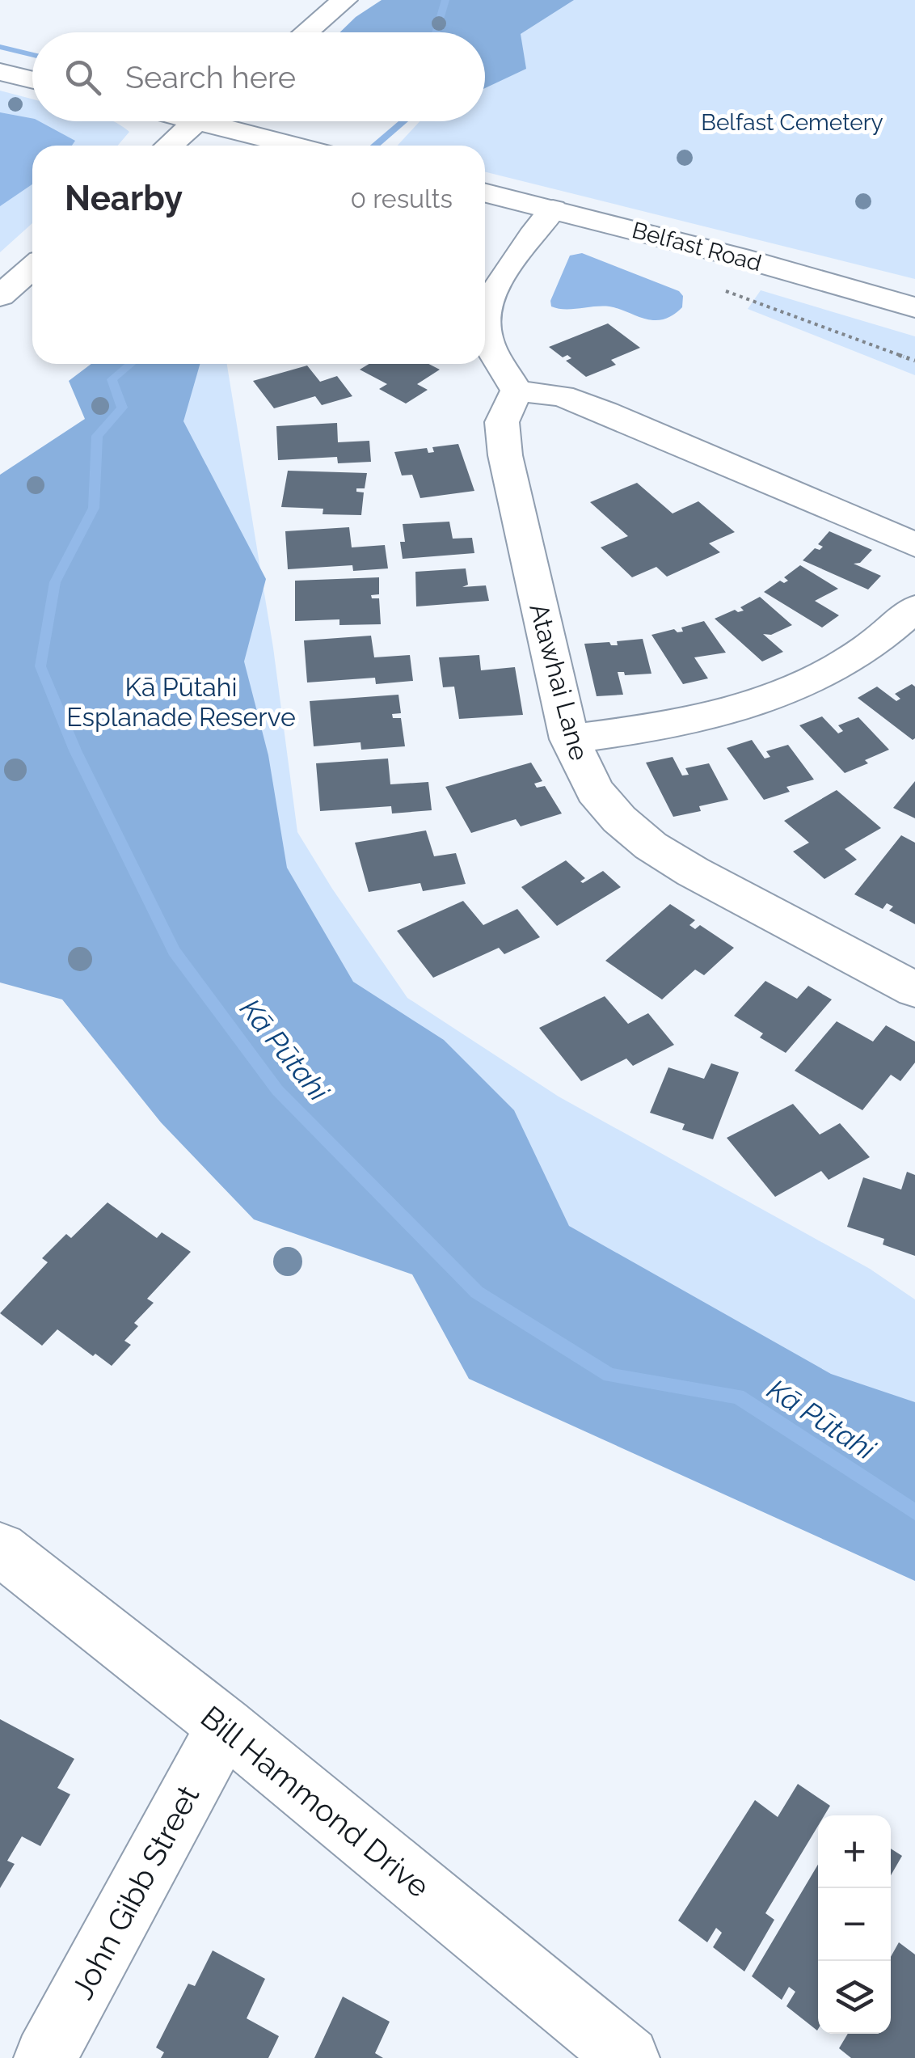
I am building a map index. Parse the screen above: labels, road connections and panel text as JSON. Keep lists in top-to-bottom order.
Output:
{
  "streets": {
    "street": [
      "Belfast Road",
      "Atawhai Lane",
      "Bill Hammond Drive",
      "John Gibb Street"
    ]
  },
  "crossings": [
    ["Bill Hammond Drive", "John Gibb Street"]
  ],
  "water": ["Kā Pūtahi"],
  "parks": ["Belfast Cemetery", "Kā Pūtahi Esplanade Reserve"],
  "page": {
    "search": "Search here",
    "heading": ["Nearby", "0 results"],
    "map_buttons": ["+", "−"]
  }
}
